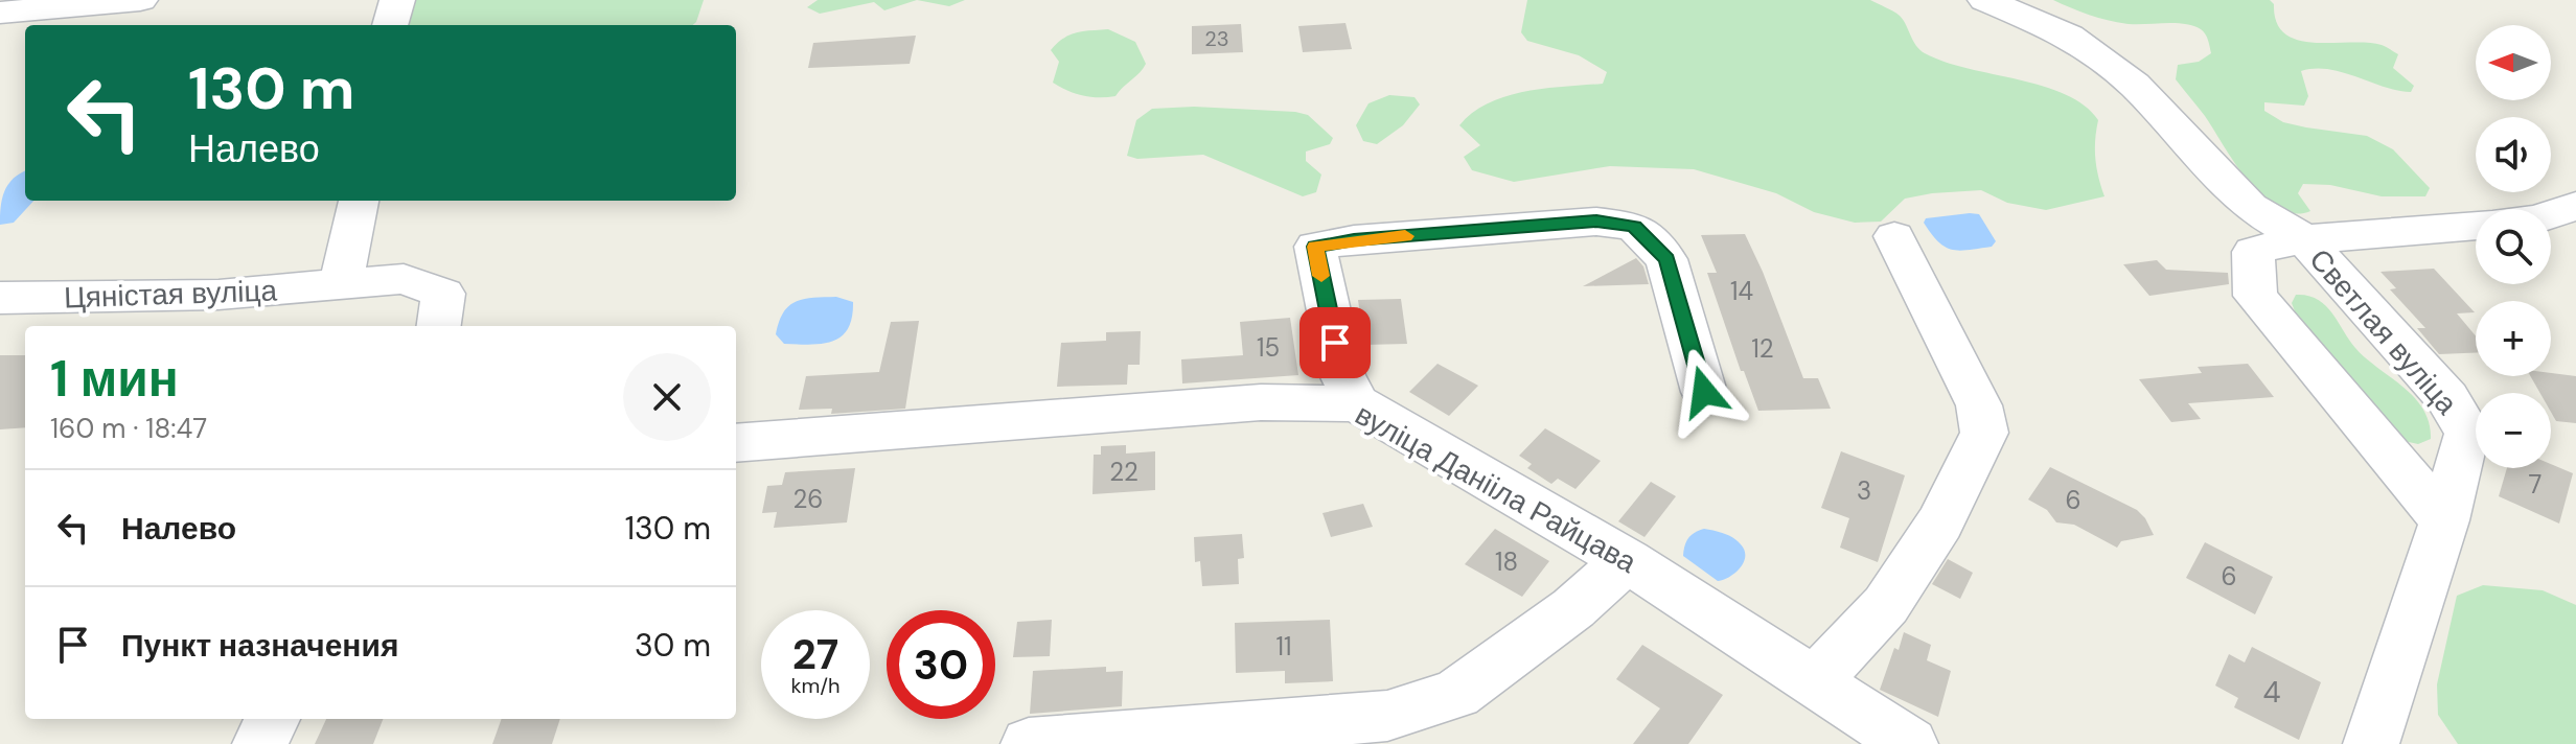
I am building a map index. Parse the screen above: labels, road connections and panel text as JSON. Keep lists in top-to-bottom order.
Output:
{
  "streets": {
    "street": ["Цяністая вуліца", "Светлая вуліца", "вуліца Данііла Райцава"]
  },
  "house_numbers": [
    "23",
    "14",
    "15",
    "12",
    "22",
    "7",
    "3",
    "26",
    "6",
    "18",
    "6",
    "11",
    "4"
  ],
  "north": "left",
  "page": {
    "map_buttons": ["+", "−"],
    "turn": ["130 m", "Налево"],
    "heading": ["1 мин", "160 m · 18:47"],
    "list": [
      {
        "name": "Налево",
        "value": "130 m"
      },
      {
        "name": "Пункт назначения",
        "value": "30 m"
      }
    ],
    "speed": "27 km/h",
    "limit": "30"
  }
}
